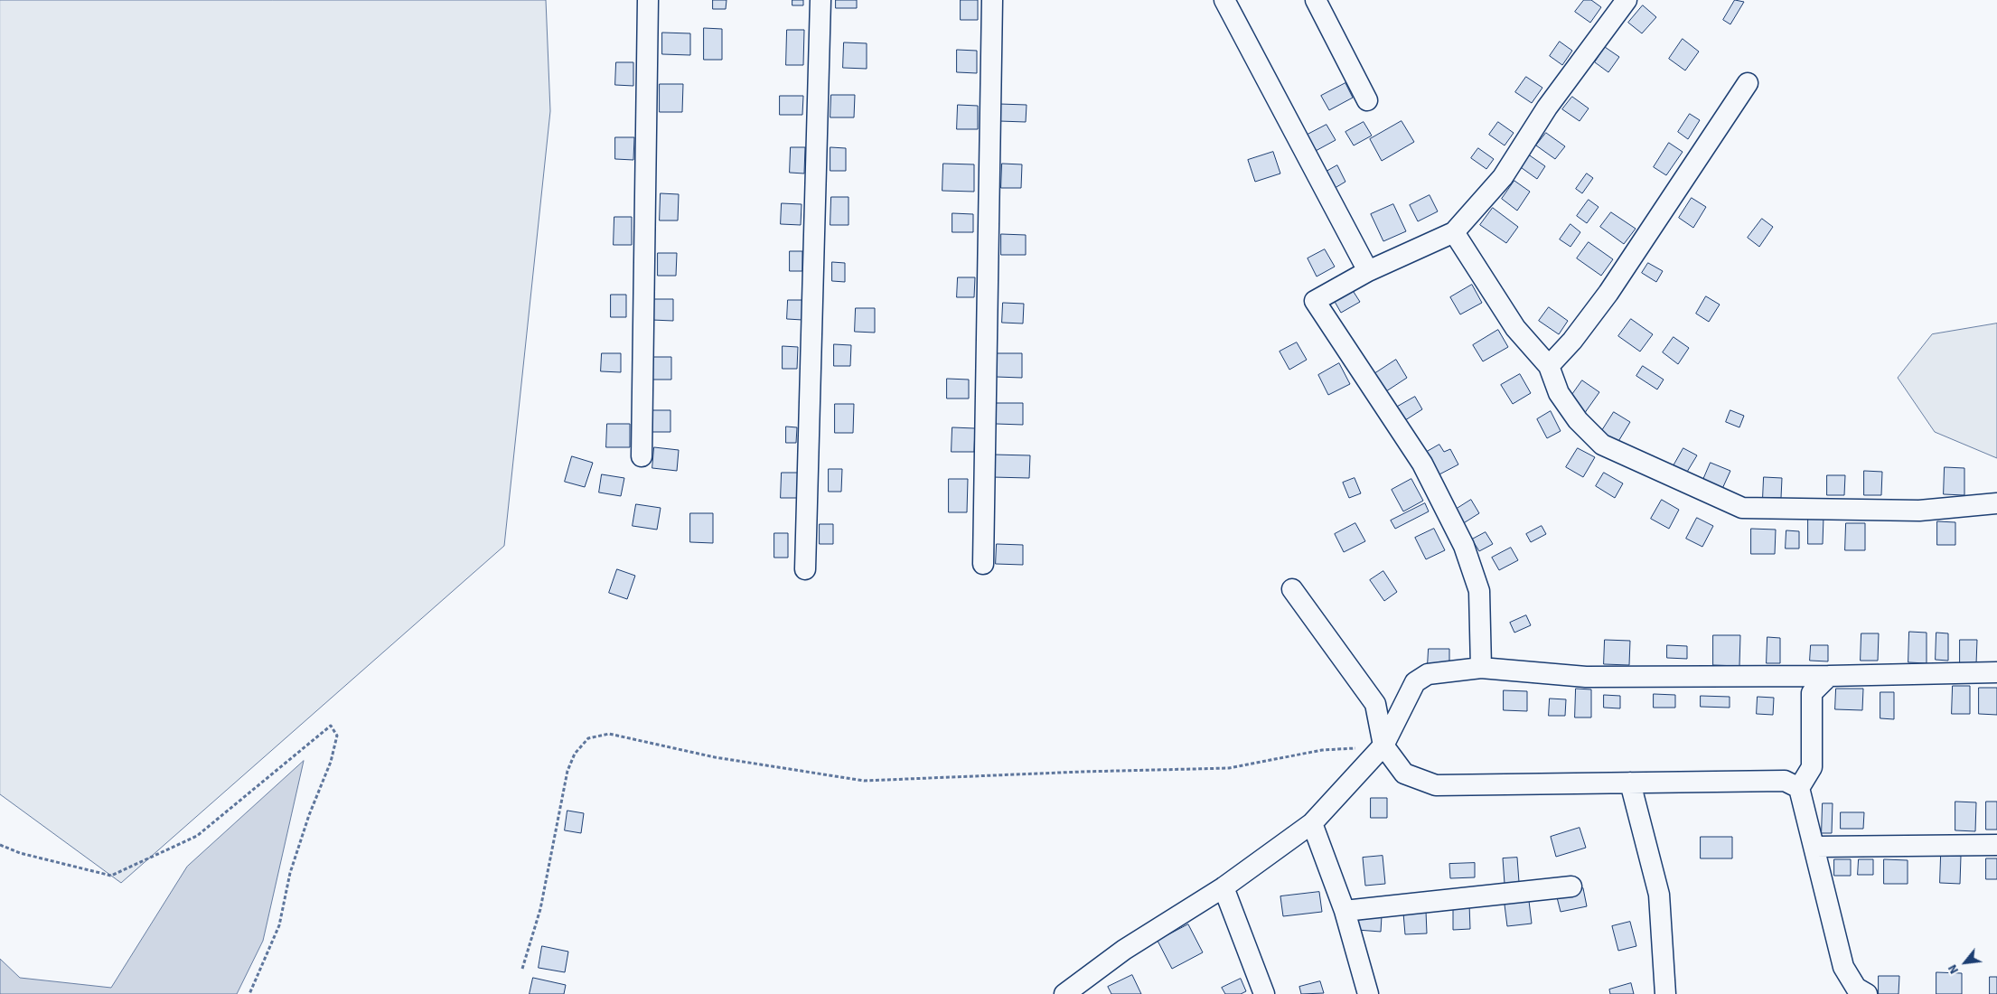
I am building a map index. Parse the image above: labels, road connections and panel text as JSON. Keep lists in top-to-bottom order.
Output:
{
  "north": "bottom left"
}
